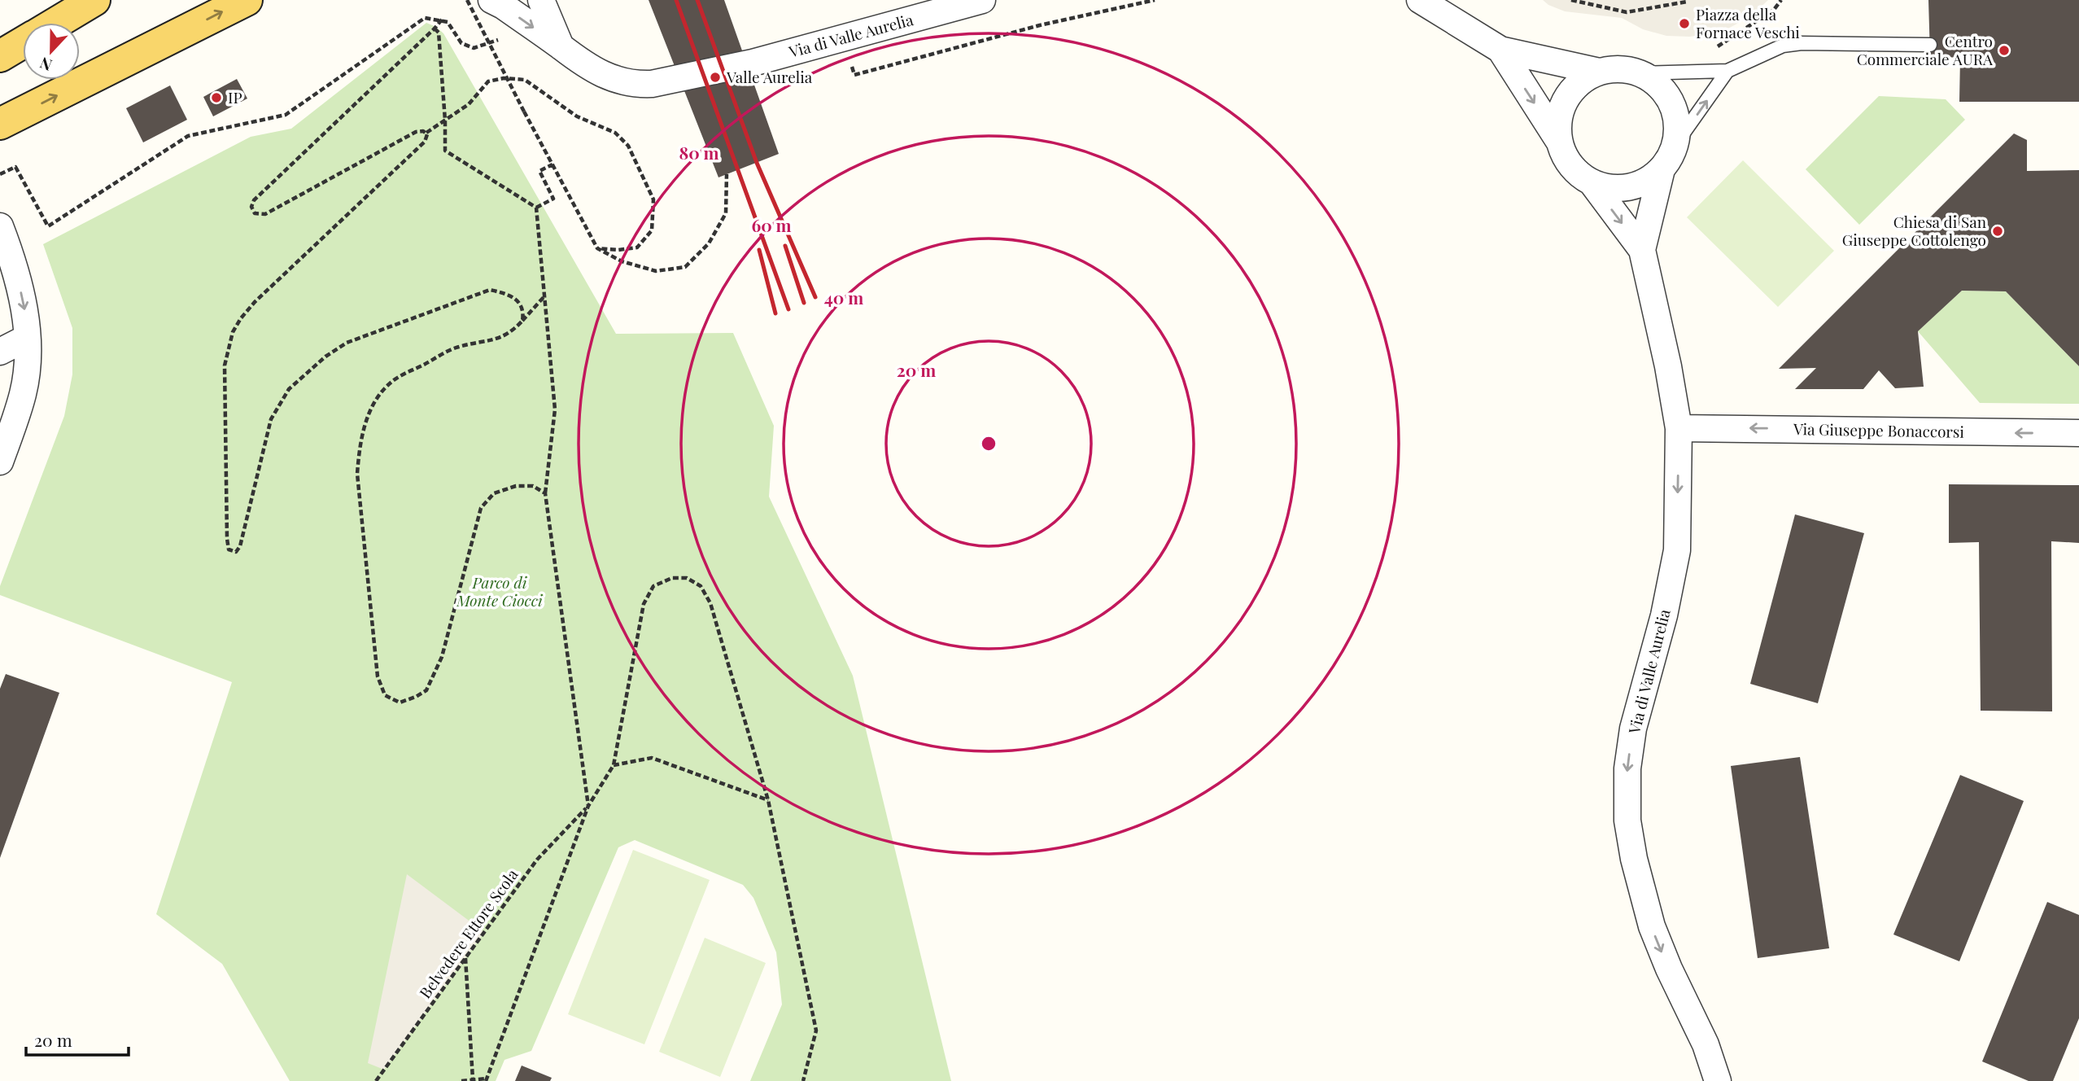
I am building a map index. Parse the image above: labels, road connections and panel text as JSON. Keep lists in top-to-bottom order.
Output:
{
  "streets": {
    "street": ["Via di Valle Aurelia", "Via Giuseppe Bonaccorsi"],
    "path": ["Belvedere Ettore Scola"]
  },
  "crossings": [
    ["Via di Valle Aurelia", "Via Giuseppe Bonaccorsi"]
  ],
  "one_way": ["Via di Valle Aurelia", "Via Giuseppe Bonaccorsi"],
  "parks": ["Parco di Monte Ciocci"],
  "places": [
    "Piazza della Fornace Veschi",
    "Centro Commerciale AURA",
    "Valle Aurelia",
    "IP",
    "Chiesa di San Giuseppe Cottolengo"
  ],
  "scale_bar": "20 m",
  "north": "bottom",
  "rings": [
    "80 m",
    "60 m",
    "40 m",
    "20 m"
  ]
}
